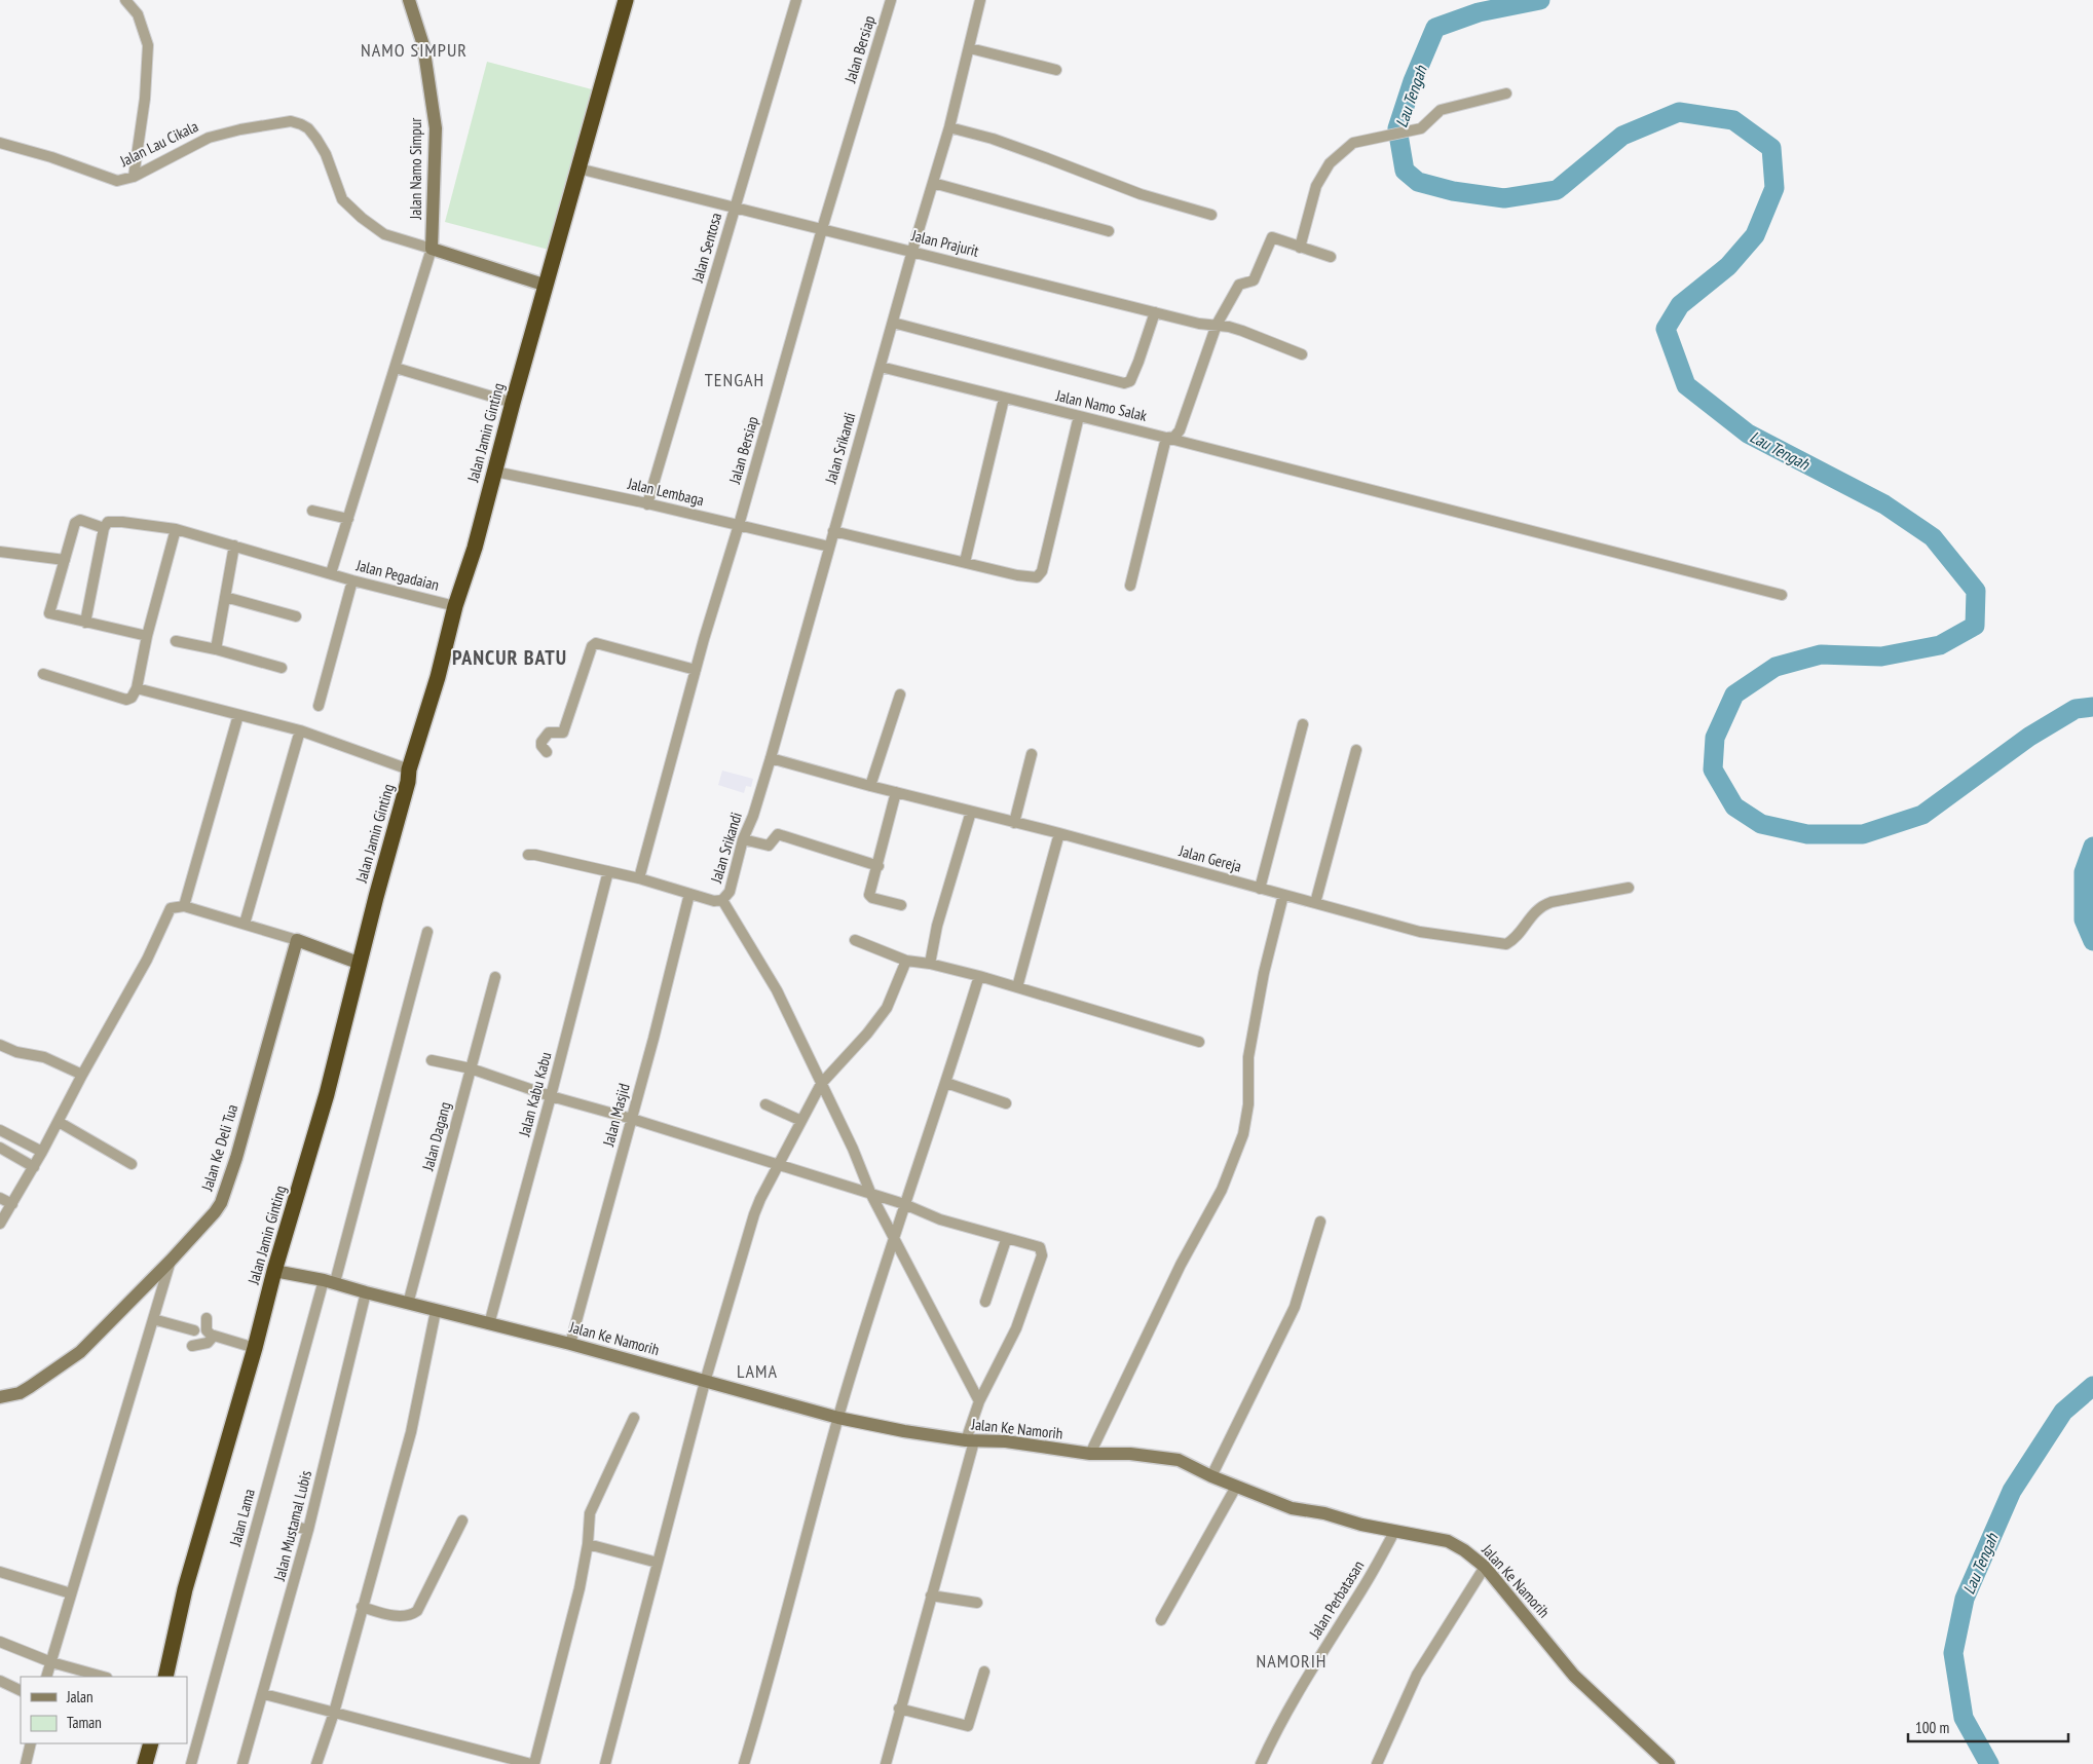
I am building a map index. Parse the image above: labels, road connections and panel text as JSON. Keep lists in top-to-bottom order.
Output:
{
  "streets": {
    "highway": ["Jalan Jamin Ginting"],
    "street": [
      "Jalan Bersiap",
      "Jalan Lau Cikala",
      "Jalan Namo Simpur",
      "Jalan Prajurit",
      "Jalan Sentosa",
      "Jalan Namo Salak",
      "Jalan Srikandi",
      "Jalan Lembaga",
      "Jalan Pegadaian",
      "Jalan Gereja",
      "Jalan Kabu Kabu",
      "Jalan Masjid",
      "Jalan Dagang",
      "Jalan Ke Deli Tua",
      "Jalan Ke Namorih",
      "Jalan Lama",
      "Jalan Mustamal Lubis",
      "Jalan Perbatasan"
    ]
  },
  "crossings": [
    ["Jalan Bersiap", "Jalan Prajurit"],
    ["Jalan Bersiap", "Jalan Lembaga"],
    ["Jalan Lau Cikala", "Jalan Namo Simpur"],
    ["Jalan Lau Cikala", "Jalan Jamin Ginting"],
    ["Jalan Prajurit", "Jalan Sentosa"],
    ["Jalan Prajurit", "Jalan Jamin Ginting"],
    ["Jalan Prajurit", "Jalan Srikandi"],
    ["Jalan Sentosa", "Jalan Lembaga"],
    ["Jalan Namo Salak", "Jalan Srikandi"],
    ["Jalan Jamin Ginting", "Jalan Lembaga"],
    ["Jalan Jamin Ginting", "Jalan Pegadaian"],
    ["Jalan Jamin Ginting", "Jalan Ke Namorih"],
    ["Jalan Srikandi", "Jalan Lembaga"],
    ["Jalan Srikandi", "Jalan Gereja"],
    ["Jalan Kabu Kabu", "Jalan Ke Namorih"],
    ["Jalan Masjid", "Jalan Ke Namorih"],
    ["Jalan Dagang", "Jalan Ke Namorih"],
    ["Jalan Ke Namorih", "Jalan Lama"],
    ["Jalan Ke Namorih", "Jalan Mustamal Lubis"],
    ["Jalan Ke Namorih", "Jalan Perbatasan"]
  ],
  "districts": [
    "NAMO SIMPUR",
    "TENGAH",
    "PANCUR BATU",
    "LAMA",
    "NAMORIH"
  ],
  "water": ["Lau Tengah"],
  "legend": ["Jalan", "Taman"],
  "scale_bar": "100 m"
}
